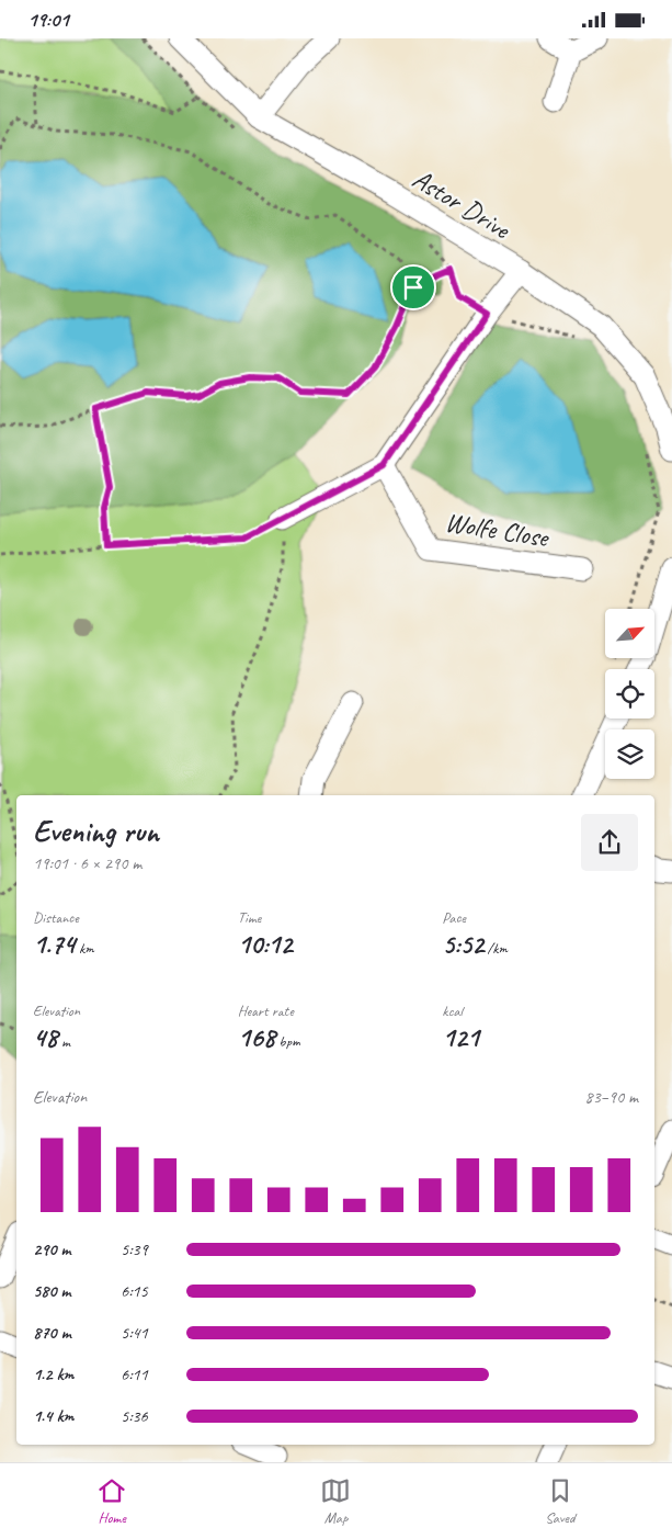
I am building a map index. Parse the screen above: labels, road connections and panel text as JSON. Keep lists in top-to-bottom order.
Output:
{
  "streets": {
    "street": ["Astor Drive", "Wolfe Close"]
  },
  "north": "top right",
  "page": {
    "status": "19:01",
    "heading": ["Evening run", "19:01 · 6 × 290 m"],
    "stats": [
      ["Distance", "1.74 km"],
      ["Time", "10:12"],
      ["Pace", "5:52 /km"],
      ["Elevation", "48 m"],
      ["Heart rate", "168 bpm"],
      ["kcal", "121"]
    ],
    "chart": ["Elevation", "83–90 m"],
    "list": [
      {
        "name": "290 m",
        "note": "5:39"
      },
      {
        "name": "580 m",
        "note": "6:15"
      },
      {
        "name": "870 m",
        "note": "5:41"
      },
      {
        "name": "1.2 km",
        "note": "6:11"
      },
      {
        "name": "1.4 km",
        "note": "5:36"
      }
    ],
    "tabs": ["Home", "Map", "Saved"]
  }
}
